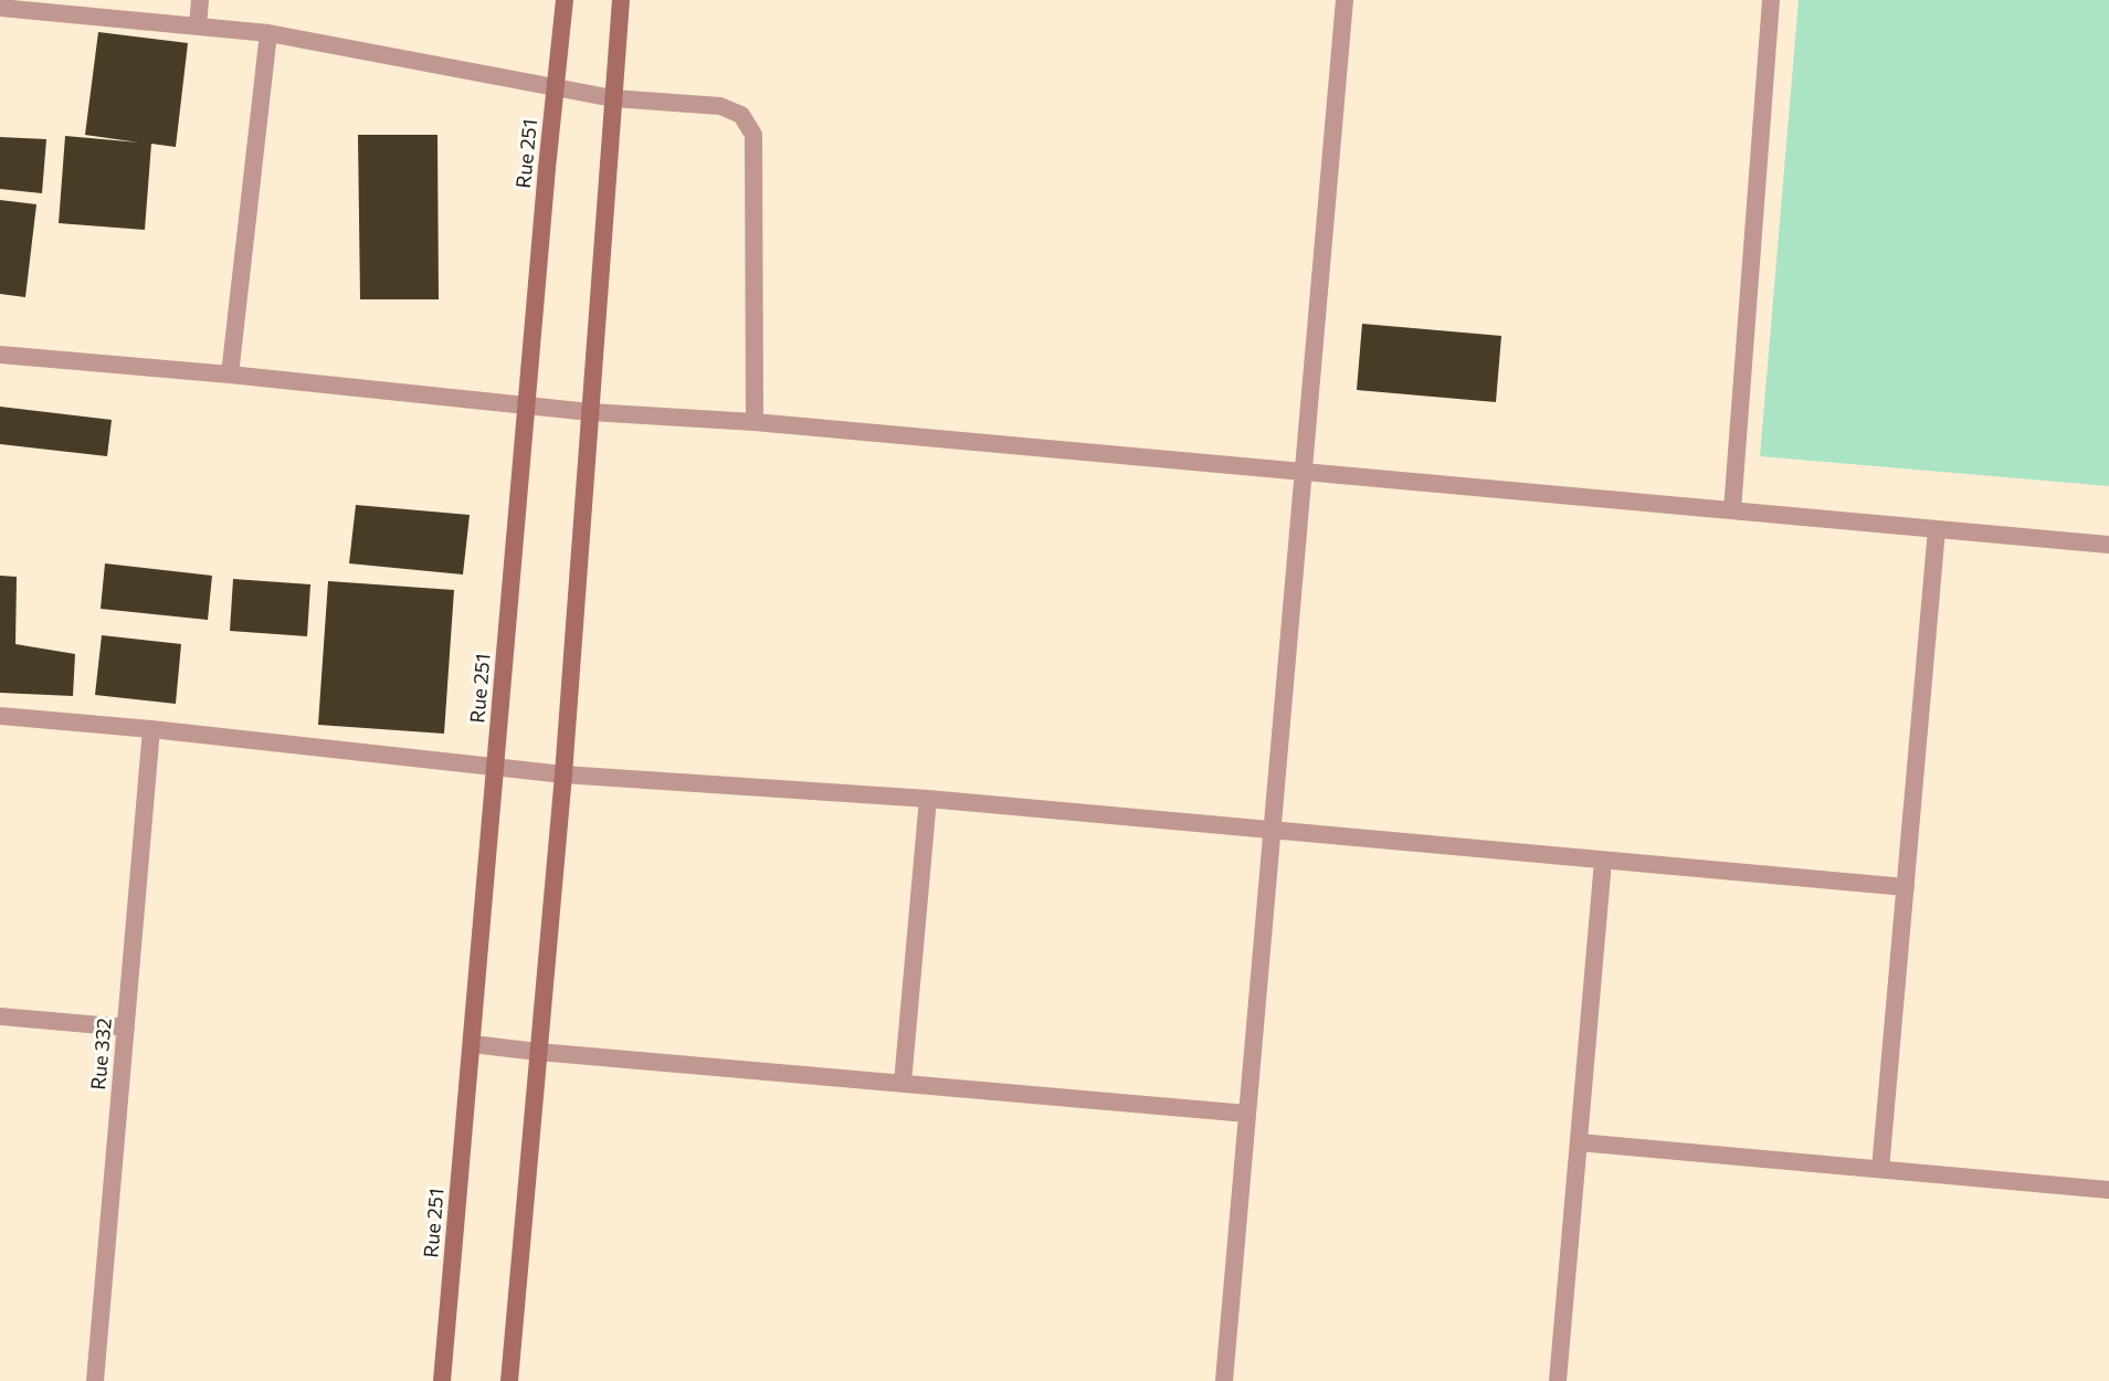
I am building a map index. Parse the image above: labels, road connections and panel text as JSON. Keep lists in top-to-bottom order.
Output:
{
  "streets": {
    "main road": ["Rue 251"],
    "street": ["Rue 332"]
  }
}
